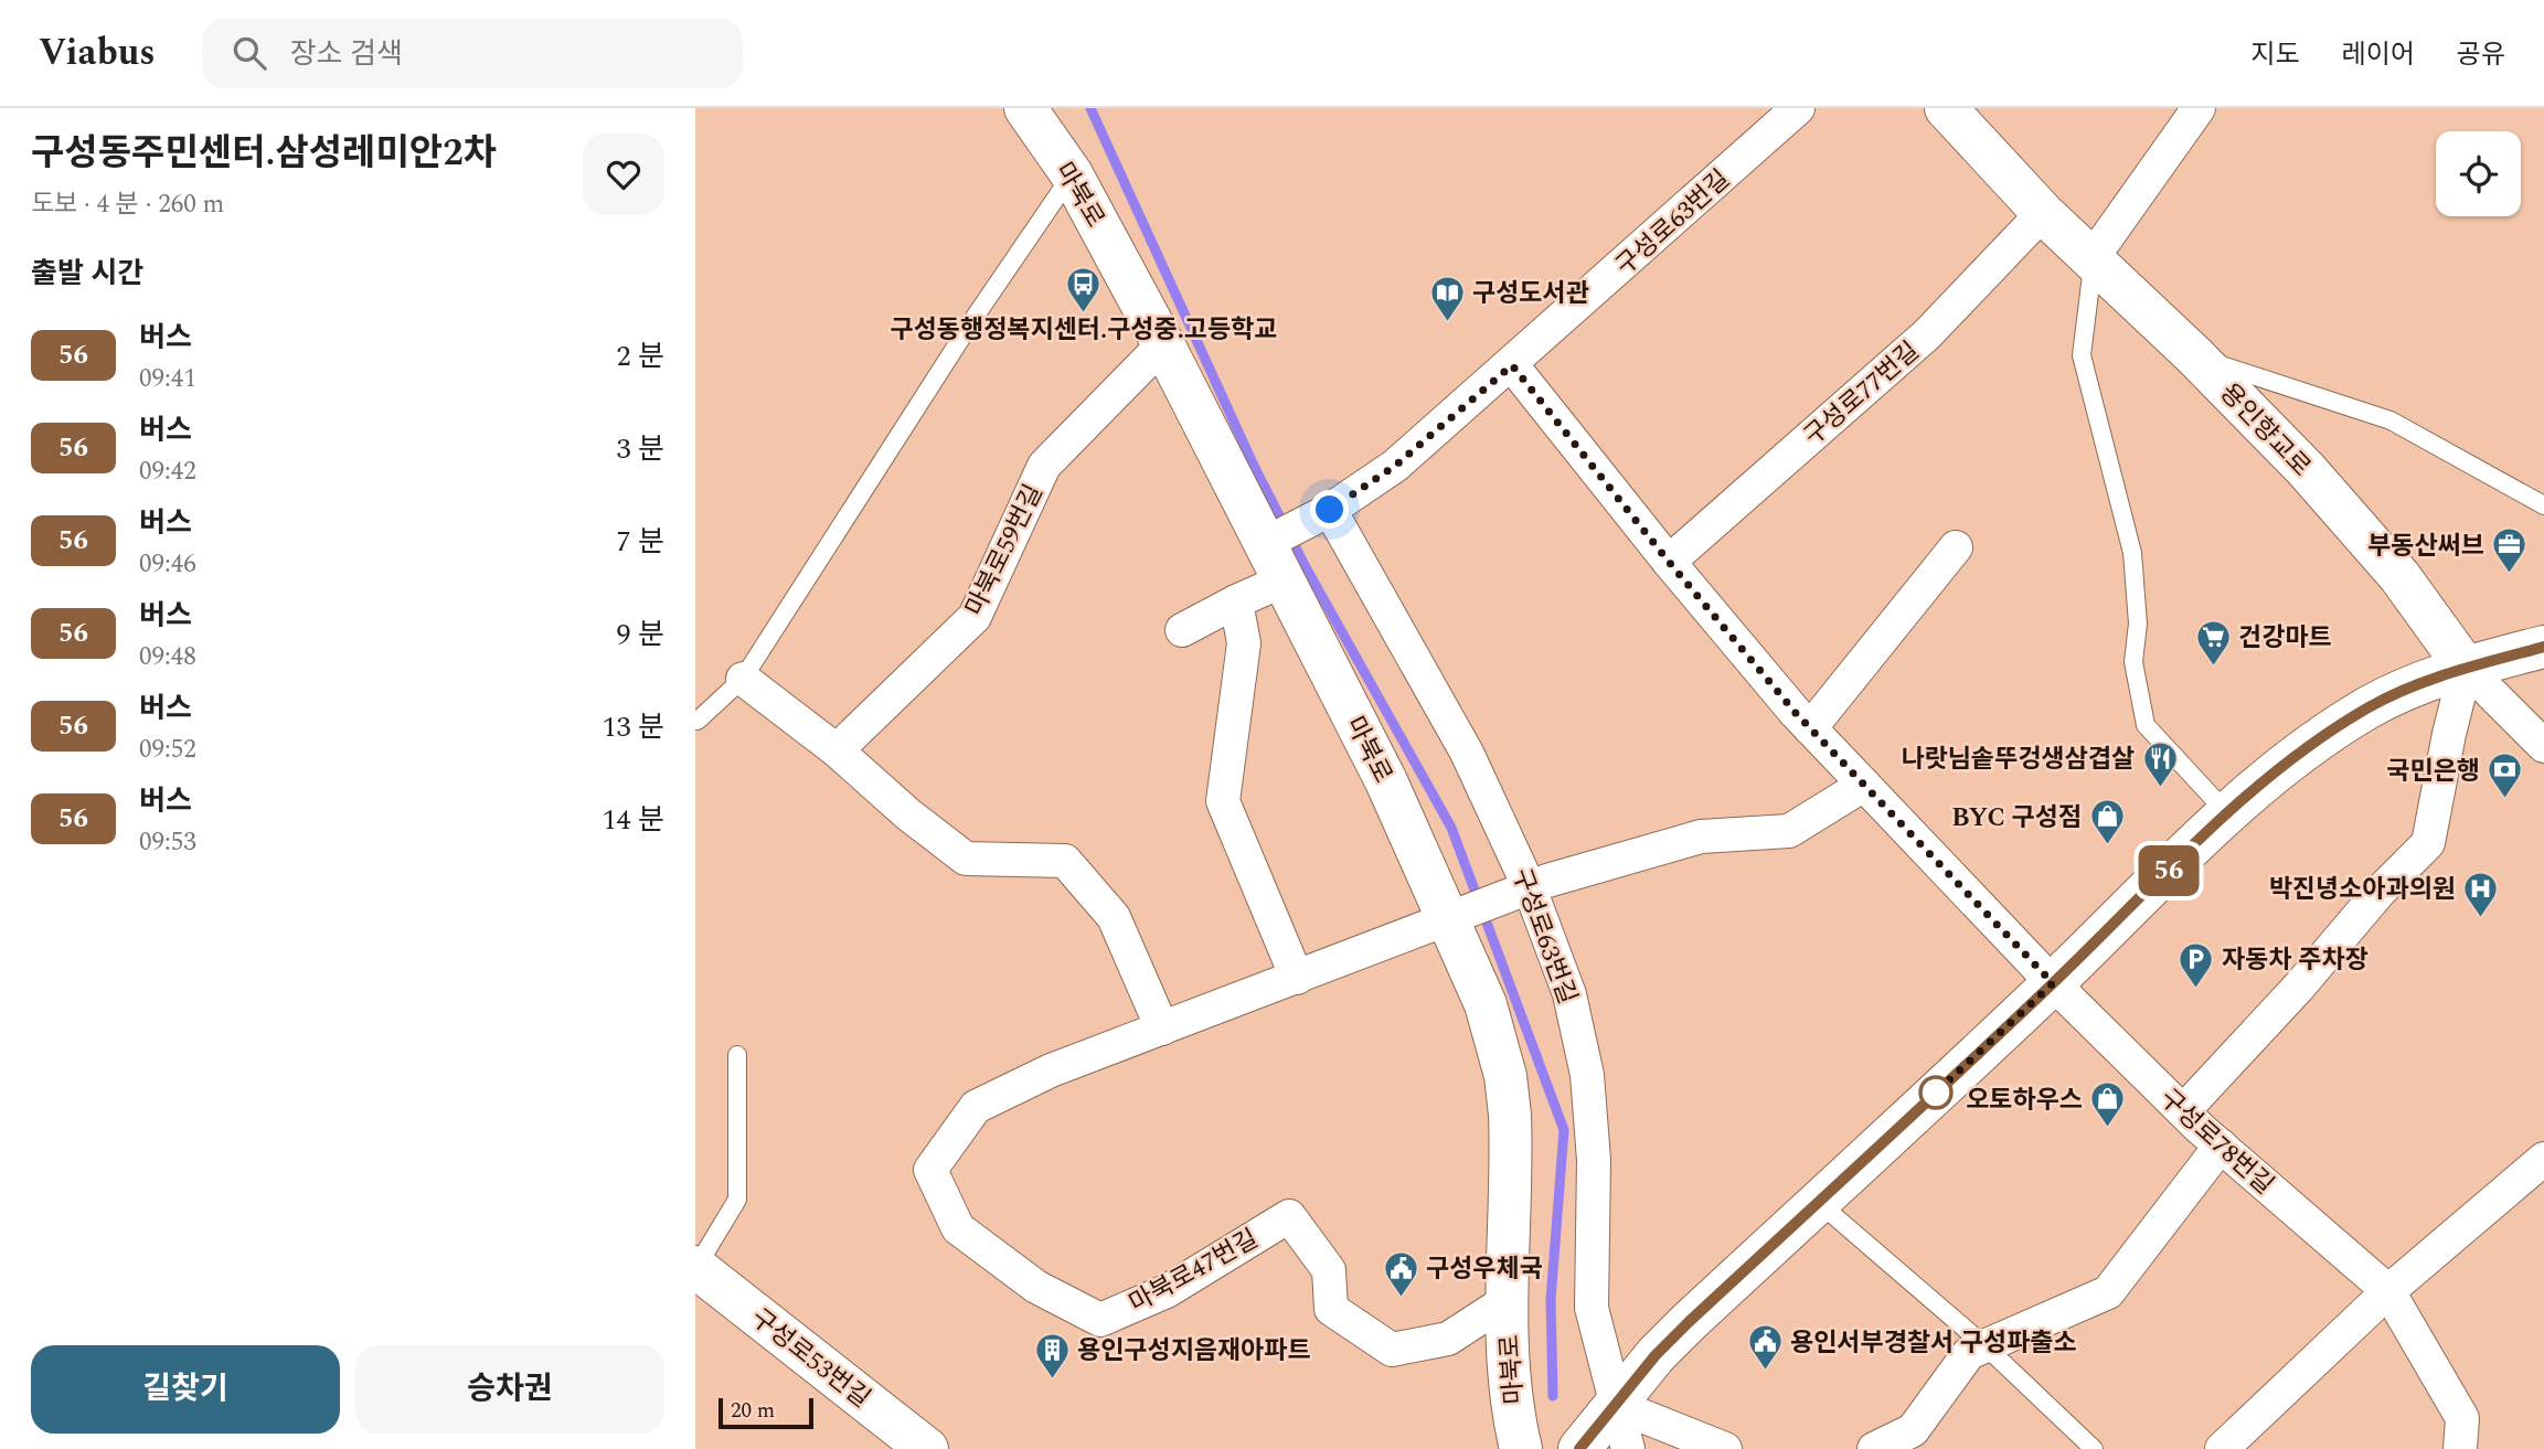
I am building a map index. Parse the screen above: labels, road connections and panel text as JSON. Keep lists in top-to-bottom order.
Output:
{
  "streets": {
    "street": [
      "마북로",
      "구성로63번길",
      "구성로77번길",
      "용인향교로",
      "마북로59번길",
      "구성로78번길",
      "마북로47번길",
      "구성로53번길"
    ]
  },
  "crossings": [
    ["마북로", "구성로63번길"],
    ["마북로", "마북로59번길"],
    ["마북로", "마북로47번길"],
    ["구성로77번길", "용인향교로"]
  ],
  "places": {
    "bus stop": ["구성동행정복지센터.구성중.고등학교"],
    "library": ["구성도서관"],
    "office": ["부동산써브"],
    "supermarket": ["건강마트"],
    "restaurant": ["나랏님솥뚜겅생삼겹살"],
    "bank": ["국민은행"],
    "shop": ["BYC 구성점", "오토하우스"],
    "hospital": ["박진녕소아과의원"],
    "parking": ["자동차 주차장"],
    "public building": ["구성우체국", "용인서부경찰서 구성파출소"],
    "building": ["용인구성지음재아파트"]
  },
  "lines": ["bus line 56"],
  "scale_bar": "20 m",
  "page": {
    "header": "Viabus",
    "search": "장소 검색",
    "nav": ["지도", "레이어", "공유"],
    "heading": [
      ["구성동주민센터.삼성레미안2차", "도보 · 4 분 · 260 m"],
      "출발 시간"
    ],
    "on_map": "56",
    "list": [
      {
        "mark": "56",
        "name": "버스",
        "note": "09:41",
        "value": "2 분"
      },
      {
        "mark": "56",
        "name": "버스",
        "note": "09:42",
        "value": "3 분"
      },
      {
        "mark": "56",
        "name": "버스",
        "note": "09:46",
        "value": "7 분"
      },
      {
        "mark": "56",
        "name": "버스",
        "note": "09:48",
        "value": "9 분"
      },
      {
        "mark": "56",
        "name": "버스",
        "note": "09:52",
        "value": "13 분"
      },
      {
        "mark": "56",
        "name": "버스",
        "note": "09:53",
        "value": "14 분"
      }
    ],
    "buttons": ["길찾기", "승차권"],
    "scale": "20 m"
  }
}
